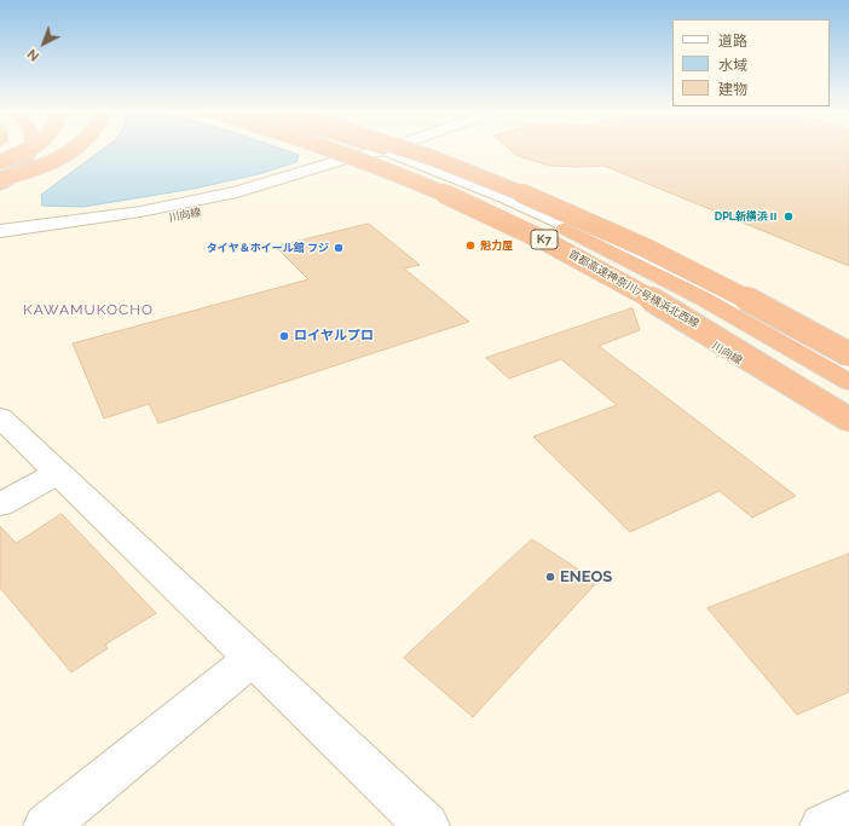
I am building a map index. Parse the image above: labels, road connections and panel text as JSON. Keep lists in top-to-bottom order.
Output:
{
  "streets": {
    "highway": ["K7", "首都高速神奈川7号横浜北西線"],
    "street": ["川向線"]
  },
  "districts": ["KAWAMUKOCHO"],
  "places": [
    "DPL新横浜Ⅱ",
    "魁力屋",
    "タイヤ＆ホイール館 フジ",
    "ロイヤルプロ",
    "ENEOS"
  ],
  "legend": ["道路", "水域", "建物"],
  "north": "bottom left"
}
